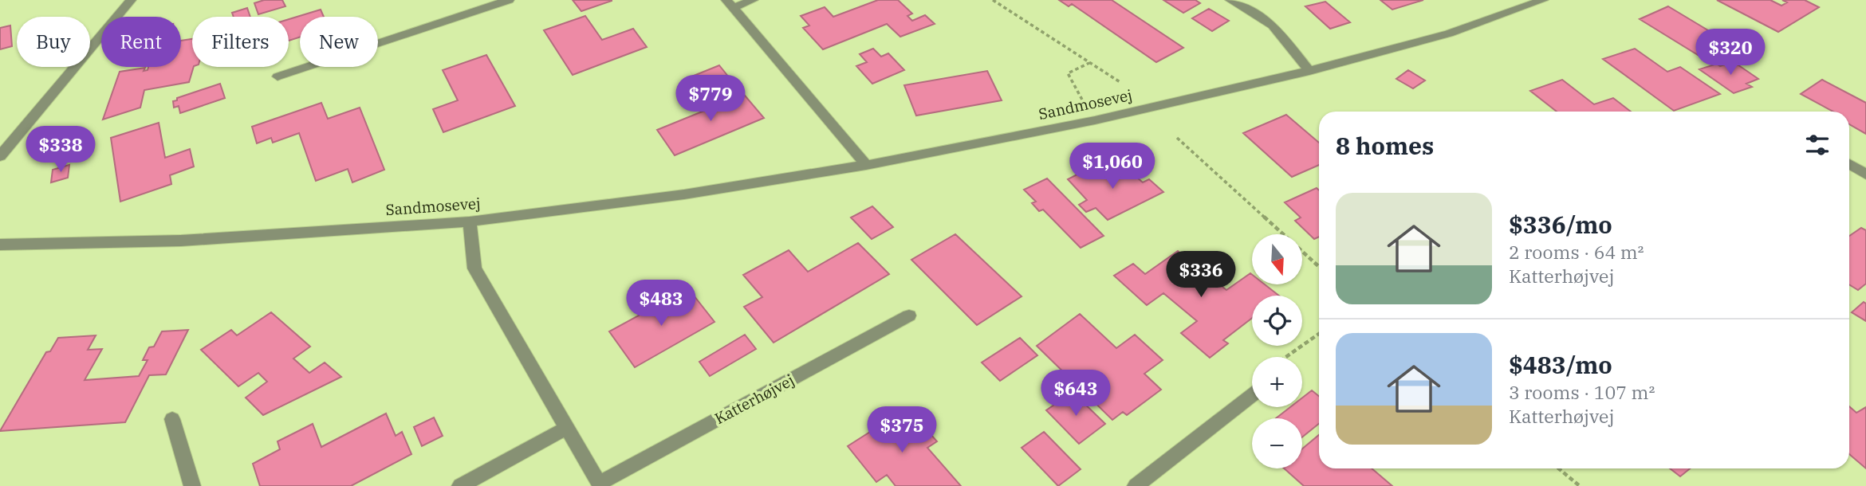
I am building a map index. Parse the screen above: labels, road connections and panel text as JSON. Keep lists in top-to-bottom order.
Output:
{
  "streets": {
    "street": ["Sandmosevej", "Katterhøjvej"]
  },
  "crossings": [
    ["Sandmosevej", "Katterhøjvej"]
  ],
  "north": "bottom",
  "page": {
    "chip": [
      "Buy",
      "Rent",
      "Filters",
      "New"
    ],
    "price": [
      "$320",
      "$779",
      "$338",
      "$1,060",
      "$336",
      "$483",
      "$643",
      "$375"
    ],
    "heading": "8 homes",
    "list": [
      {
        "name": "$336/mo",
        "note": "2 rooms · 64 m² · Katterhøjvej"
      },
      {
        "name": "$483/mo",
        "note": "3 rooms · 107 m² · Katterhøjvej"
      }
    ],
    "map_buttons": ["+", "−"]
  }
}
